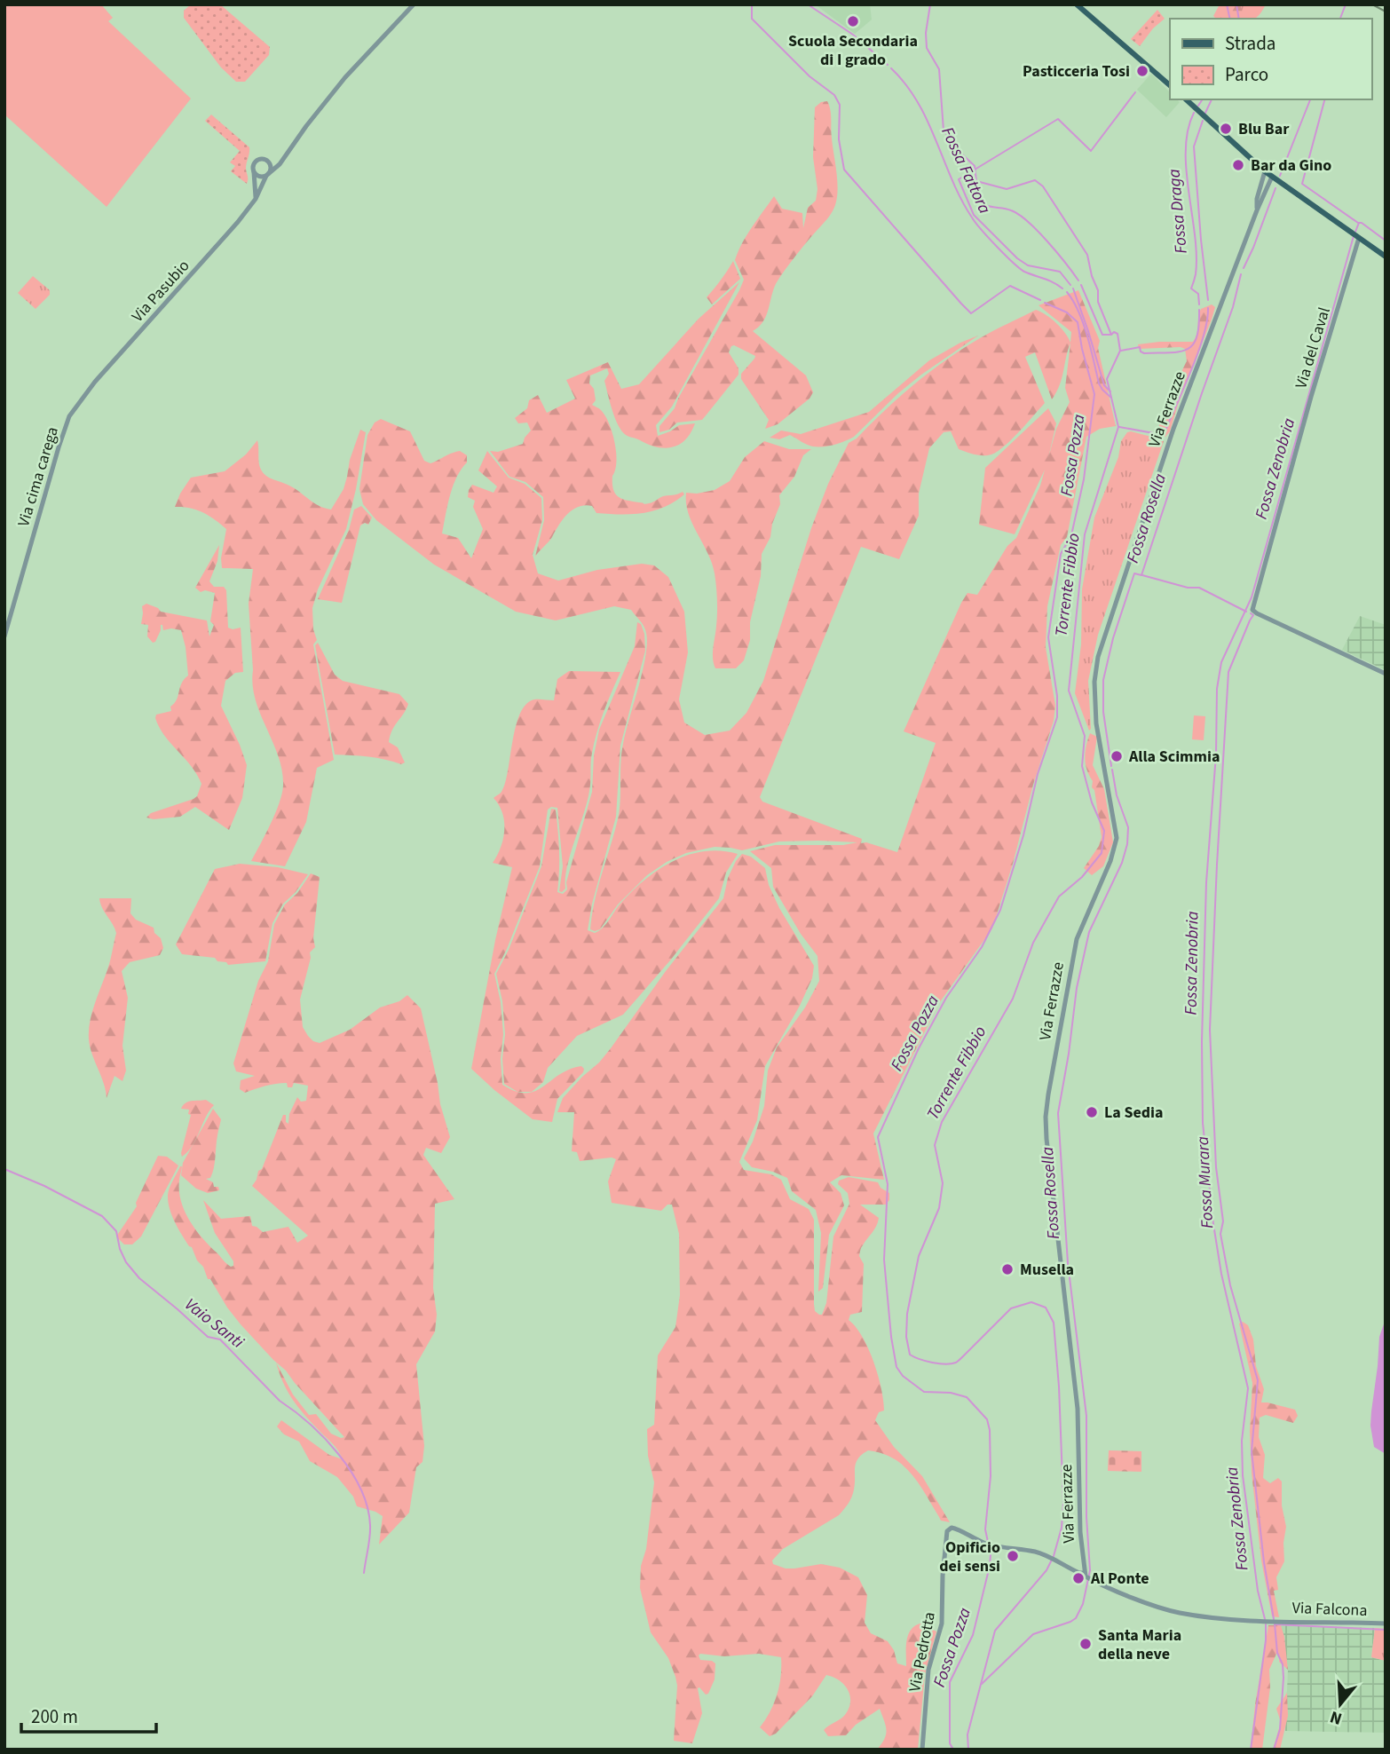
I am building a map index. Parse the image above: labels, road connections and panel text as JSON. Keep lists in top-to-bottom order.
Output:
{
  "streets": {
    "street": [
      "Via Pasubio",
      "Via del Caval",
      "Via Ferrazze",
      "Via cima carega",
      "Via Falcona",
      "Via Pedrotta"
    ]
  },
  "crossings": [
    ["Via Pasubio", "Via cima carega"],
    ["Via Ferrazze", "Via Falcona"],
    ["Via Ferrazze", "Via Pedrotta"],
    ["Via Falcona", "Via Pedrotta"]
  ],
  "water": [
    "Fossa Fattora",
    "Fossa Draga",
    "Fossa Pozza",
    "Fossa Zenobria",
    "Fossa Rosella",
    "Torrente Fibbio",
    "Fossa Murara",
    "Vaio Santi"
  ],
  "places": [
    "Scuola Secondaria di I grado",
    "Pasticceria Tosi",
    "Blu Bar",
    "Bar da Gino",
    "Alla Scimmia",
    "La Sedia",
    "Musella",
    "Opificio dei sensi",
    "Al Ponte",
    "Santa Maria della neve"
  ],
  "legend": ["Strada", "Parco"],
  "scale_bar": "200 m",
  "north": "bottom"
}
